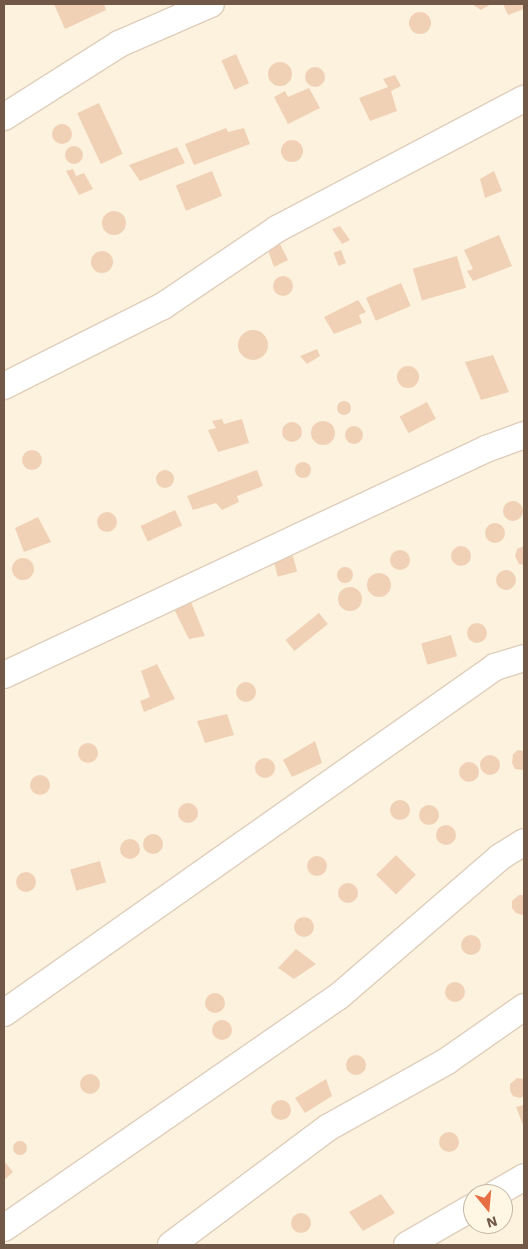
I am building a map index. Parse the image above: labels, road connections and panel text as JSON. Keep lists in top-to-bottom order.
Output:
{
  "north": "bottom"
}
